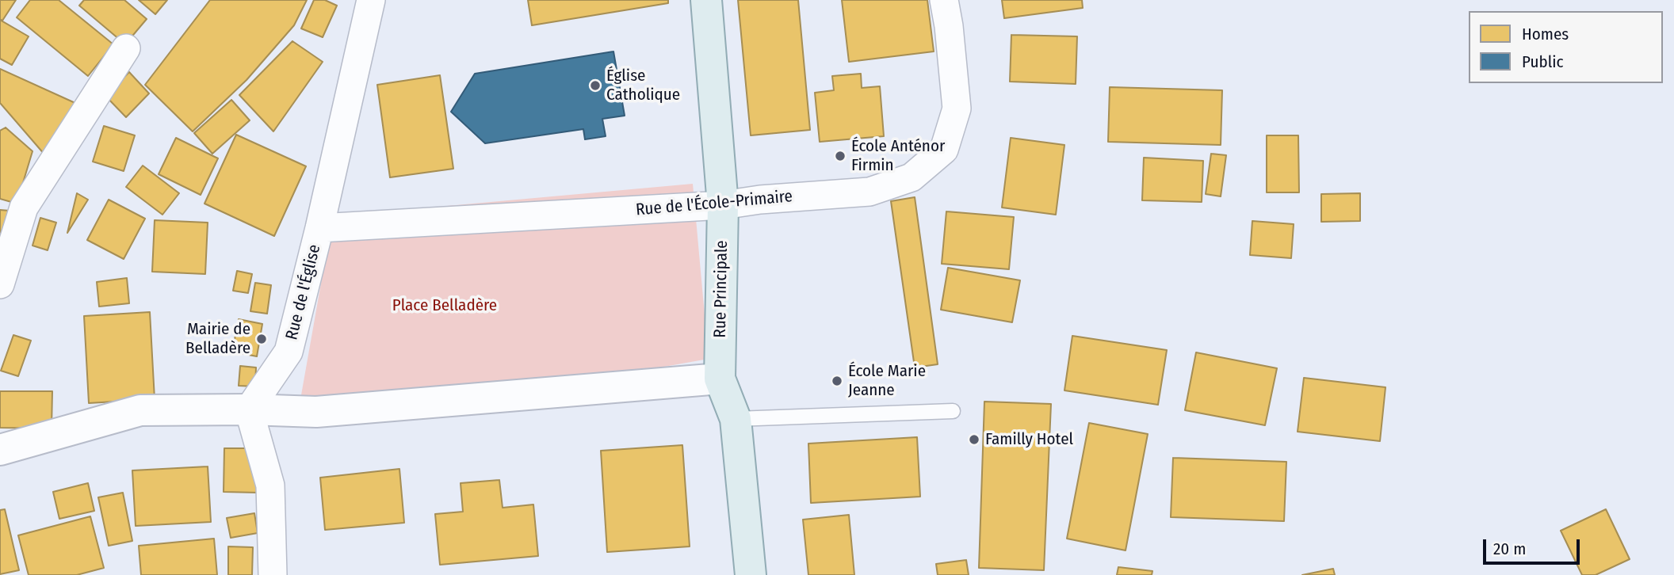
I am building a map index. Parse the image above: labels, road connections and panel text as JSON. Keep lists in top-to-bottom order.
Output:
{
  "streets": {
    "main road": ["Rue Principale"],
    "street": ["Rue de l'École-Primaire", "Rue de l'Église"]
  },
  "crossings": [
    ["Rue de l'École-Primaire", "Rue Principale"],
    ["Rue de l'École-Primaire", "Rue de l'Église"]
  ],
  "parks": ["Place Belladère"],
  "places": [
    "Église Catholique",
    "École Anténor Firmin",
    "Mairie de Belladère",
    "École Marie Jeanne",
    "Familly Hotel"
  ],
  "legend": ["Homes", "Public"],
  "scale_bar": "20 m"
}
